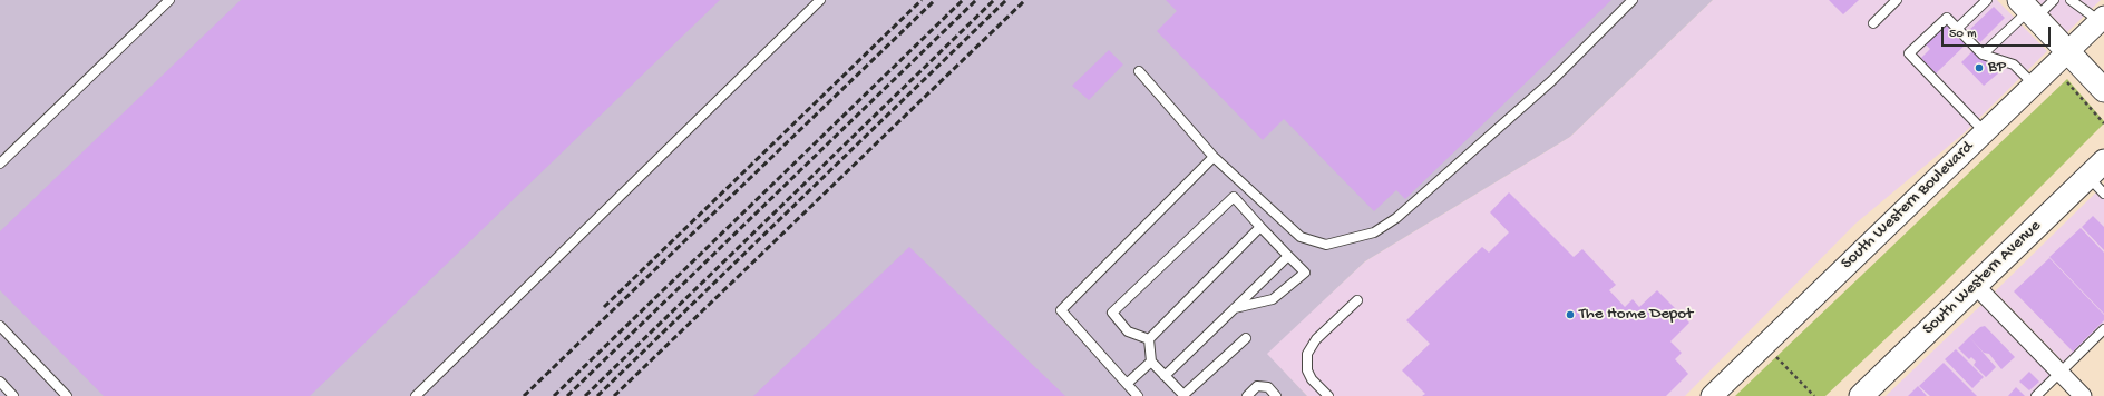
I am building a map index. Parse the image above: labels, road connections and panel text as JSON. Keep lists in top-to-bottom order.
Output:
{
  "streets": {
    "main road": ["South Western Avenue"],
    "street": ["South Western Boulevard"]
  },
  "places": ["BP", "The Home Depot"],
  "scale_bar": "50 m"
}
